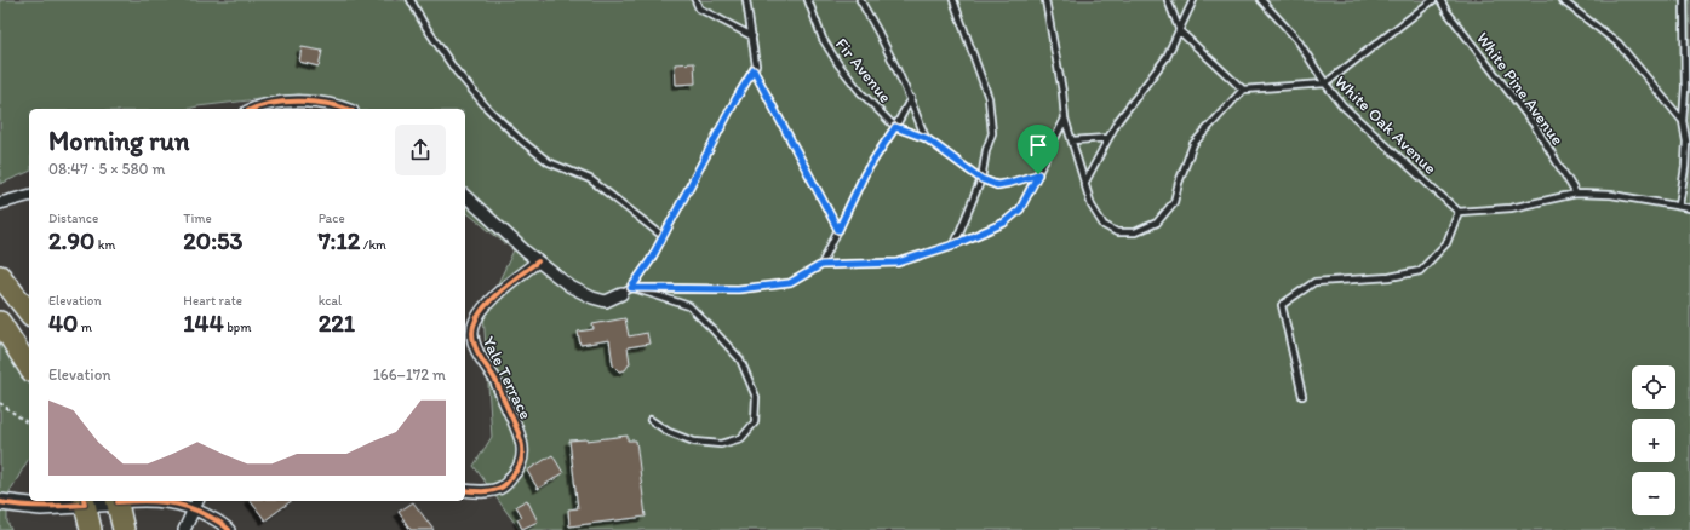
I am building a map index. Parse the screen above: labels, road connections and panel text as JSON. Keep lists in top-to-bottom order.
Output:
{
  "streets": {
    "street": ["Yale Terrace"],
    "lane": ["Fir Avenue", "White Pine Avenue", "White Oak Avenue"]
  },
  "page": {
    "heading": ["Morning run", "08:47 · 5 × 580 m"],
    "stats": [
      ["Distance", "2.90 km"],
      ["Time", "20:53"],
      ["Pace", "7:12 /km"],
      ["Elevation", "40 m"],
      ["Heart rate", "144 bpm"],
      ["kcal", "221"]
    ],
    "chart": ["Elevation", "166–172 m"],
    "map_buttons": ["+", "−"]
  }
}
